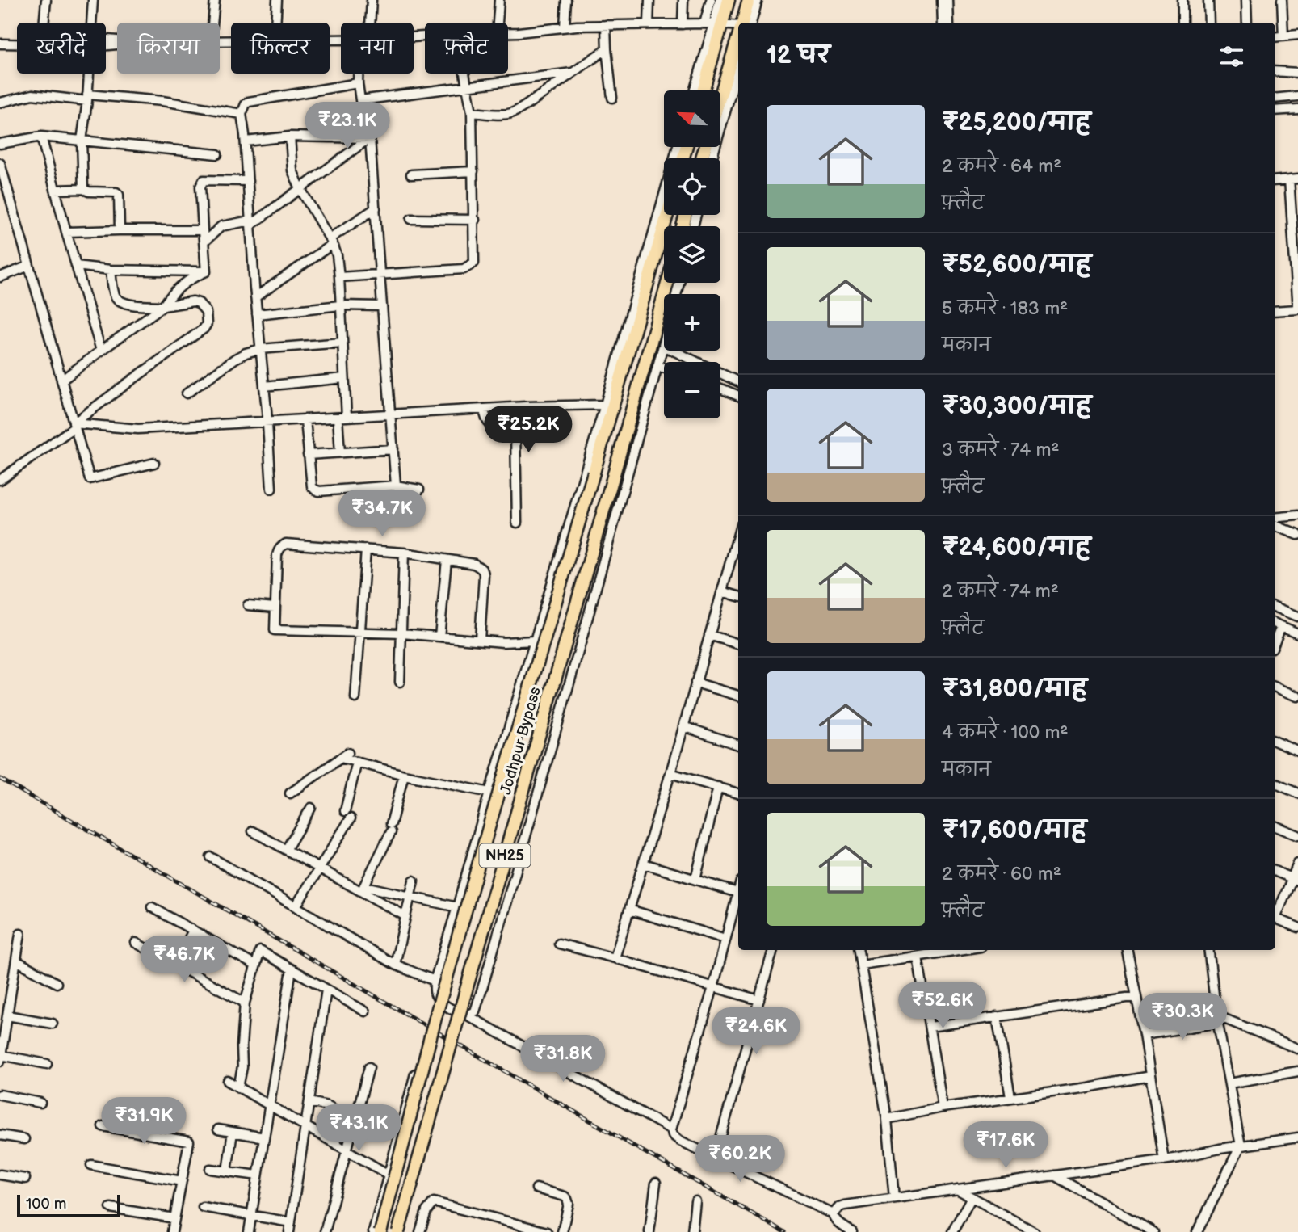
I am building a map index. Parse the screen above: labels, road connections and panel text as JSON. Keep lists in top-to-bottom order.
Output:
{
  "streets": {
    "highway": ["Jodhpur Bypass", "NH25"]
  },
  "scale_bar": "100 m",
  "north": "top left",
  "page": {
    "chip": [
      "खरीदें",
      "किराया",
      "फ़िल्टर",
      "नया",
      "फ़्लैट"
    ],
    "heading": "12 घर",
    "map_buttons": ["+", "−"],
    "list": [
      {
        "name": "₹25,200/माह",
        "note": "2 कमरे · 64 m² · फ़्लैट"
      },
      {
        "name": "₹52,600/माह",
        "note": "5 कमरे · 183 m² · मकान"
      },
      {
        "name": "₹30,300/माह",
        "note": "3 कमरे · 74 m² · फ़्लैट"
      },
      {
        "name": "₹24,600/माह",
        "note": "2 कमरे · 74 m² · फ़्लैट"
      },
      {
        "name": "₹31,800/माह",
        "note": "4 कमरे · 100 m² · मकान"
      },
      {
        "name": "₹17,600/माह",
        "note": "2 कमरे · 60 m² · फ़्लैट"
      }
    ],
    "price": [
      "₹23.1K",
      "₹25.2K",
      "₹34.7K",
      "₹46.7K",
      "₹52.6K",
      "₹30.3K",
      "₹24.6K",
      "₹31.8K",
      "₹31.9K",
      "₹43.1K",
      "₹17.6K",
      "₹60.2K"
    ],
    "scale": "100 m"
  }
}
